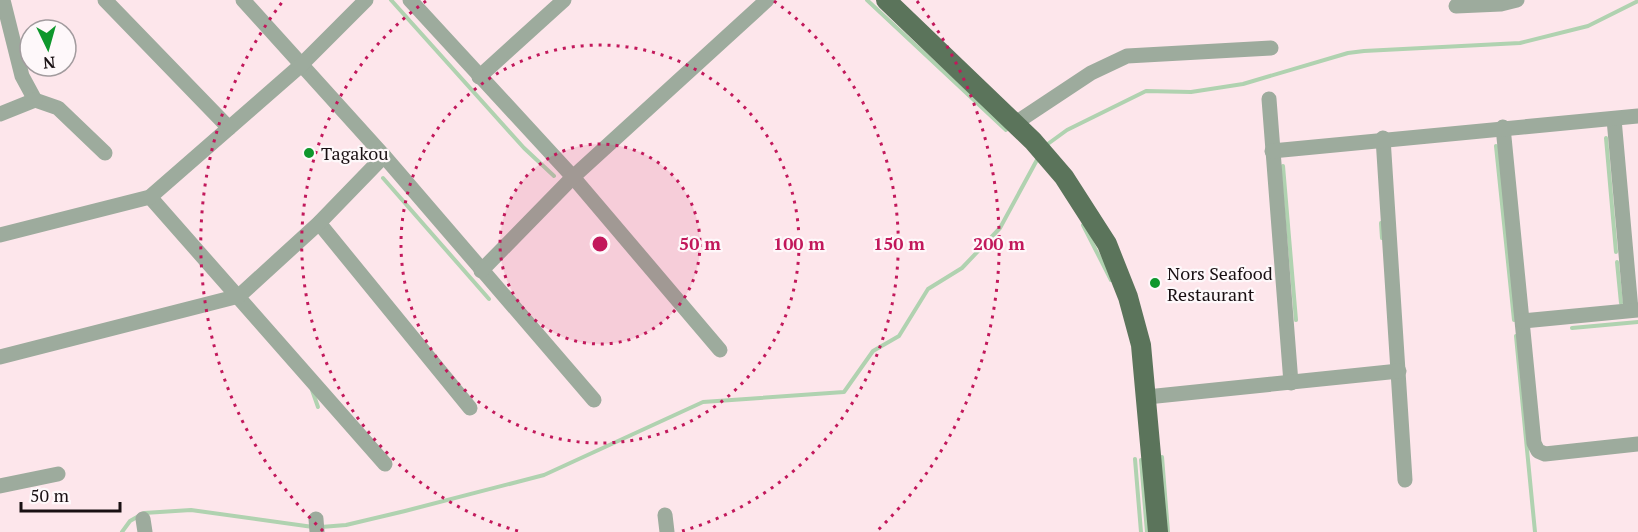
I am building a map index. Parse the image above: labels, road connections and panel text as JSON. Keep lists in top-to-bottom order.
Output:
{
  "places": ["Tagakou", "Nors Seafood Restaurant"],
  "scale_bar": "50 m",
  "north": "bottom",
  "rings": [
    "50 m",
    "100 m",
    "150 m",
    "200 m"
  ]
}
